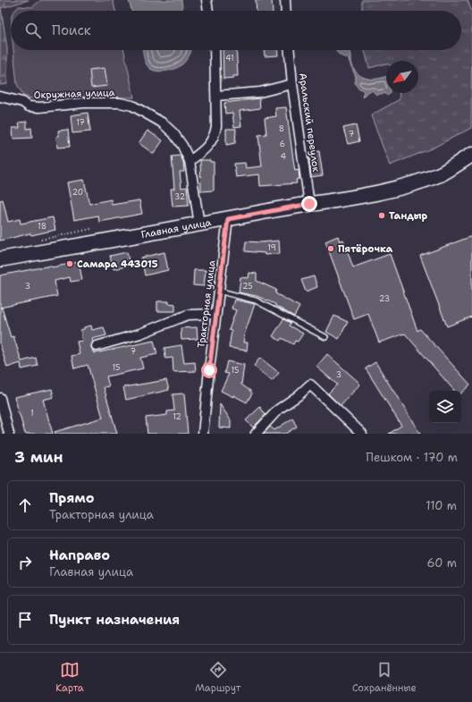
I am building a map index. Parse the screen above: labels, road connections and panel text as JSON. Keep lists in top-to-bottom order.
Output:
{
  "streets": {
    "main road": ["Главная улица"],
    "street": ["Окружная улица", "Аральский переулок", "Тракторная улица"]
  },
  "crossings": [
    ["Аральский переулок", "Главная улица"],
    ["Главная улица", "Тракторная улица"]
  ],
  "places": ["Тандыр", "Пятёрочка", "Самара 443015"],
  "house_numbers": [
    "41",
    "17",
    "8",
    "7",
    "6",
    "4",
    "20",
    "32",
    "18",
    "19",
    "3",
    "25",
    "23",
    "7",
    "15",
    "15",
    "3",
    "1",
    "12"
  ],
  "north": "bottom left",
  "page": {
    "search": "Поиск",
    "heading": ["3 мин", "Пешком · 170 m"],
    "list": [
      ["Прямо", "Тракторная улица", "110 m"],
      ["Направо", "Главная улица", "60 m"],
      "Пункт назначения"
    ],
    "nav": ["Карта", "Маршрут", "Сохранённые"]
  }
}
